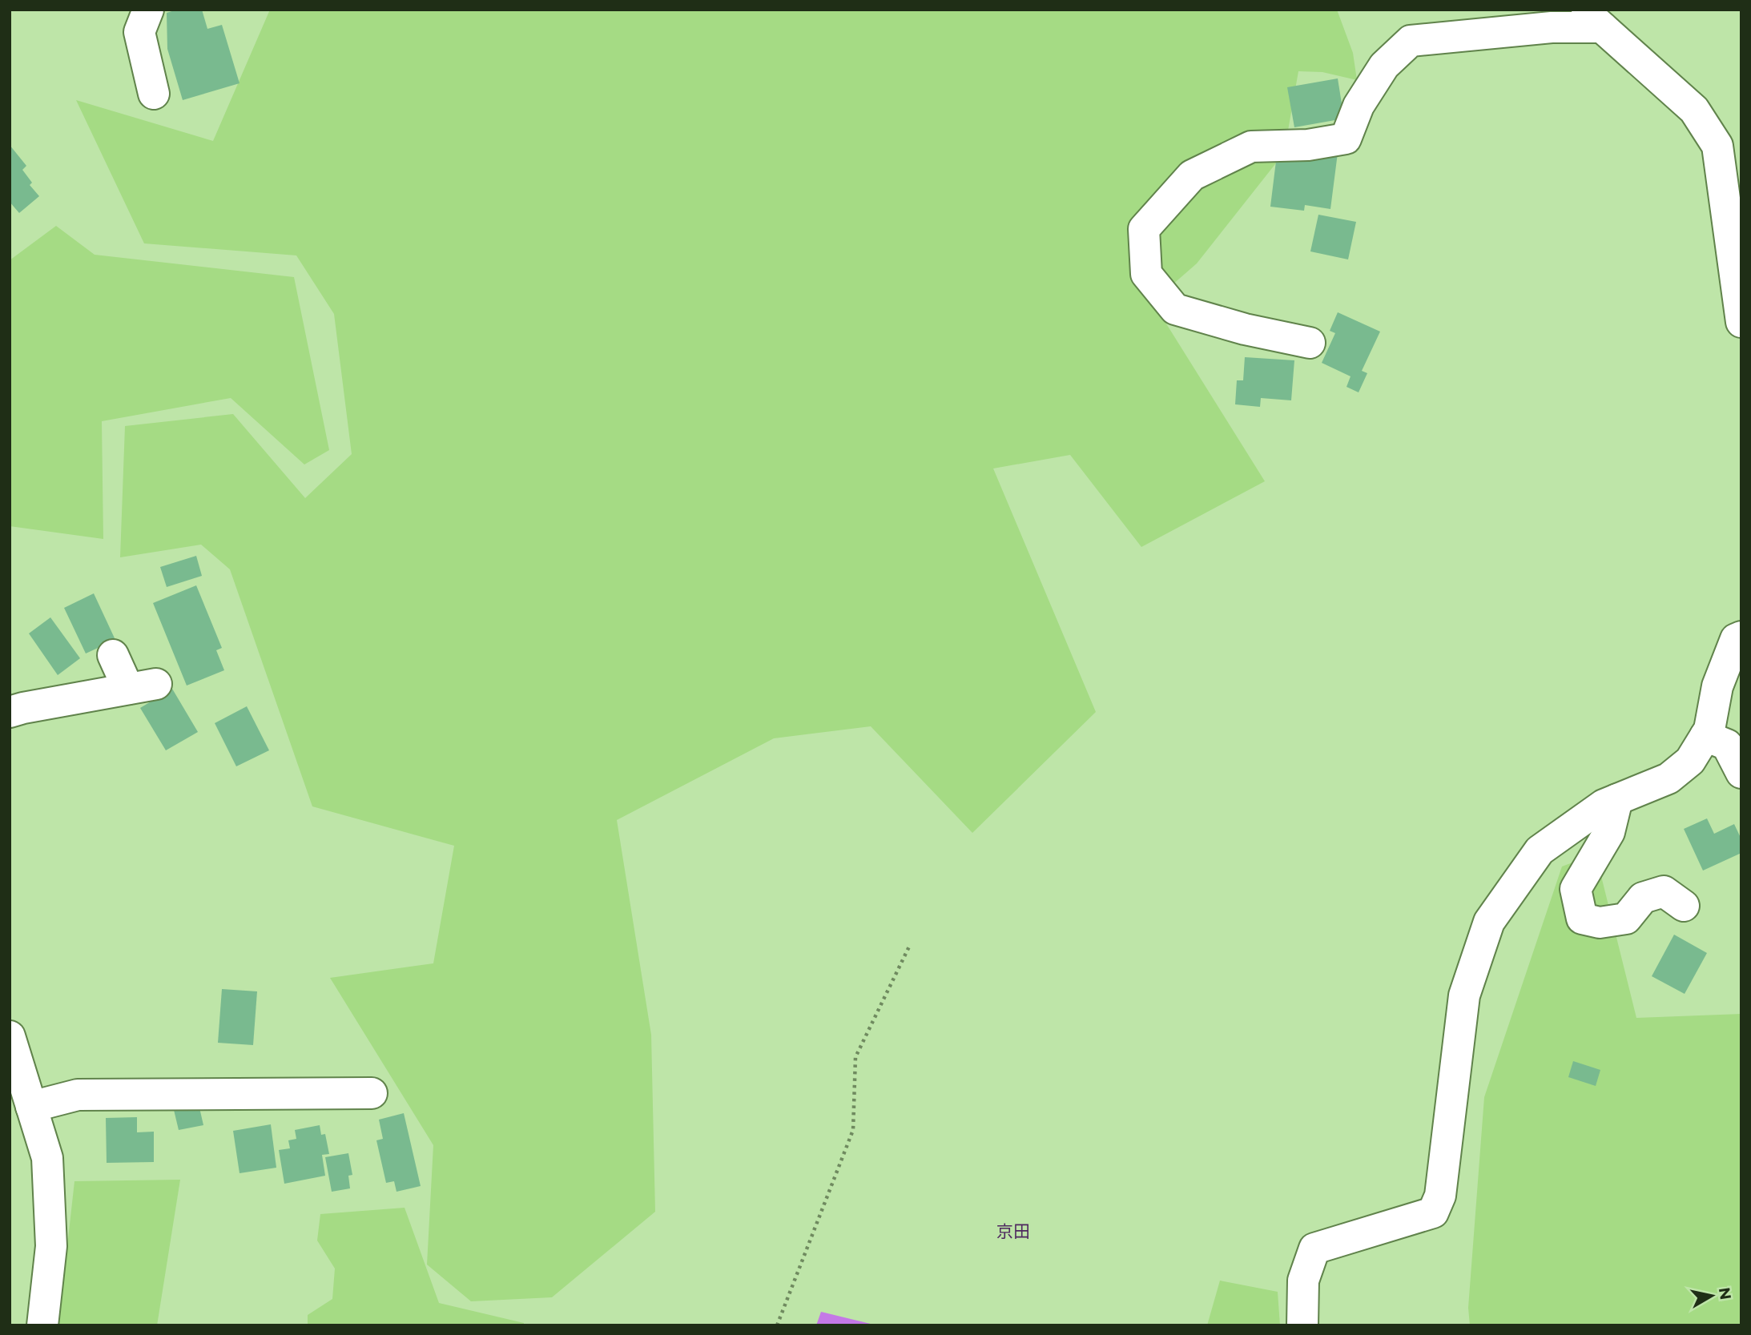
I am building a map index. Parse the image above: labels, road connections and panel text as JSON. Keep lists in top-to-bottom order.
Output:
{
  "districts": ["京田"],
  "north": "right"
}
